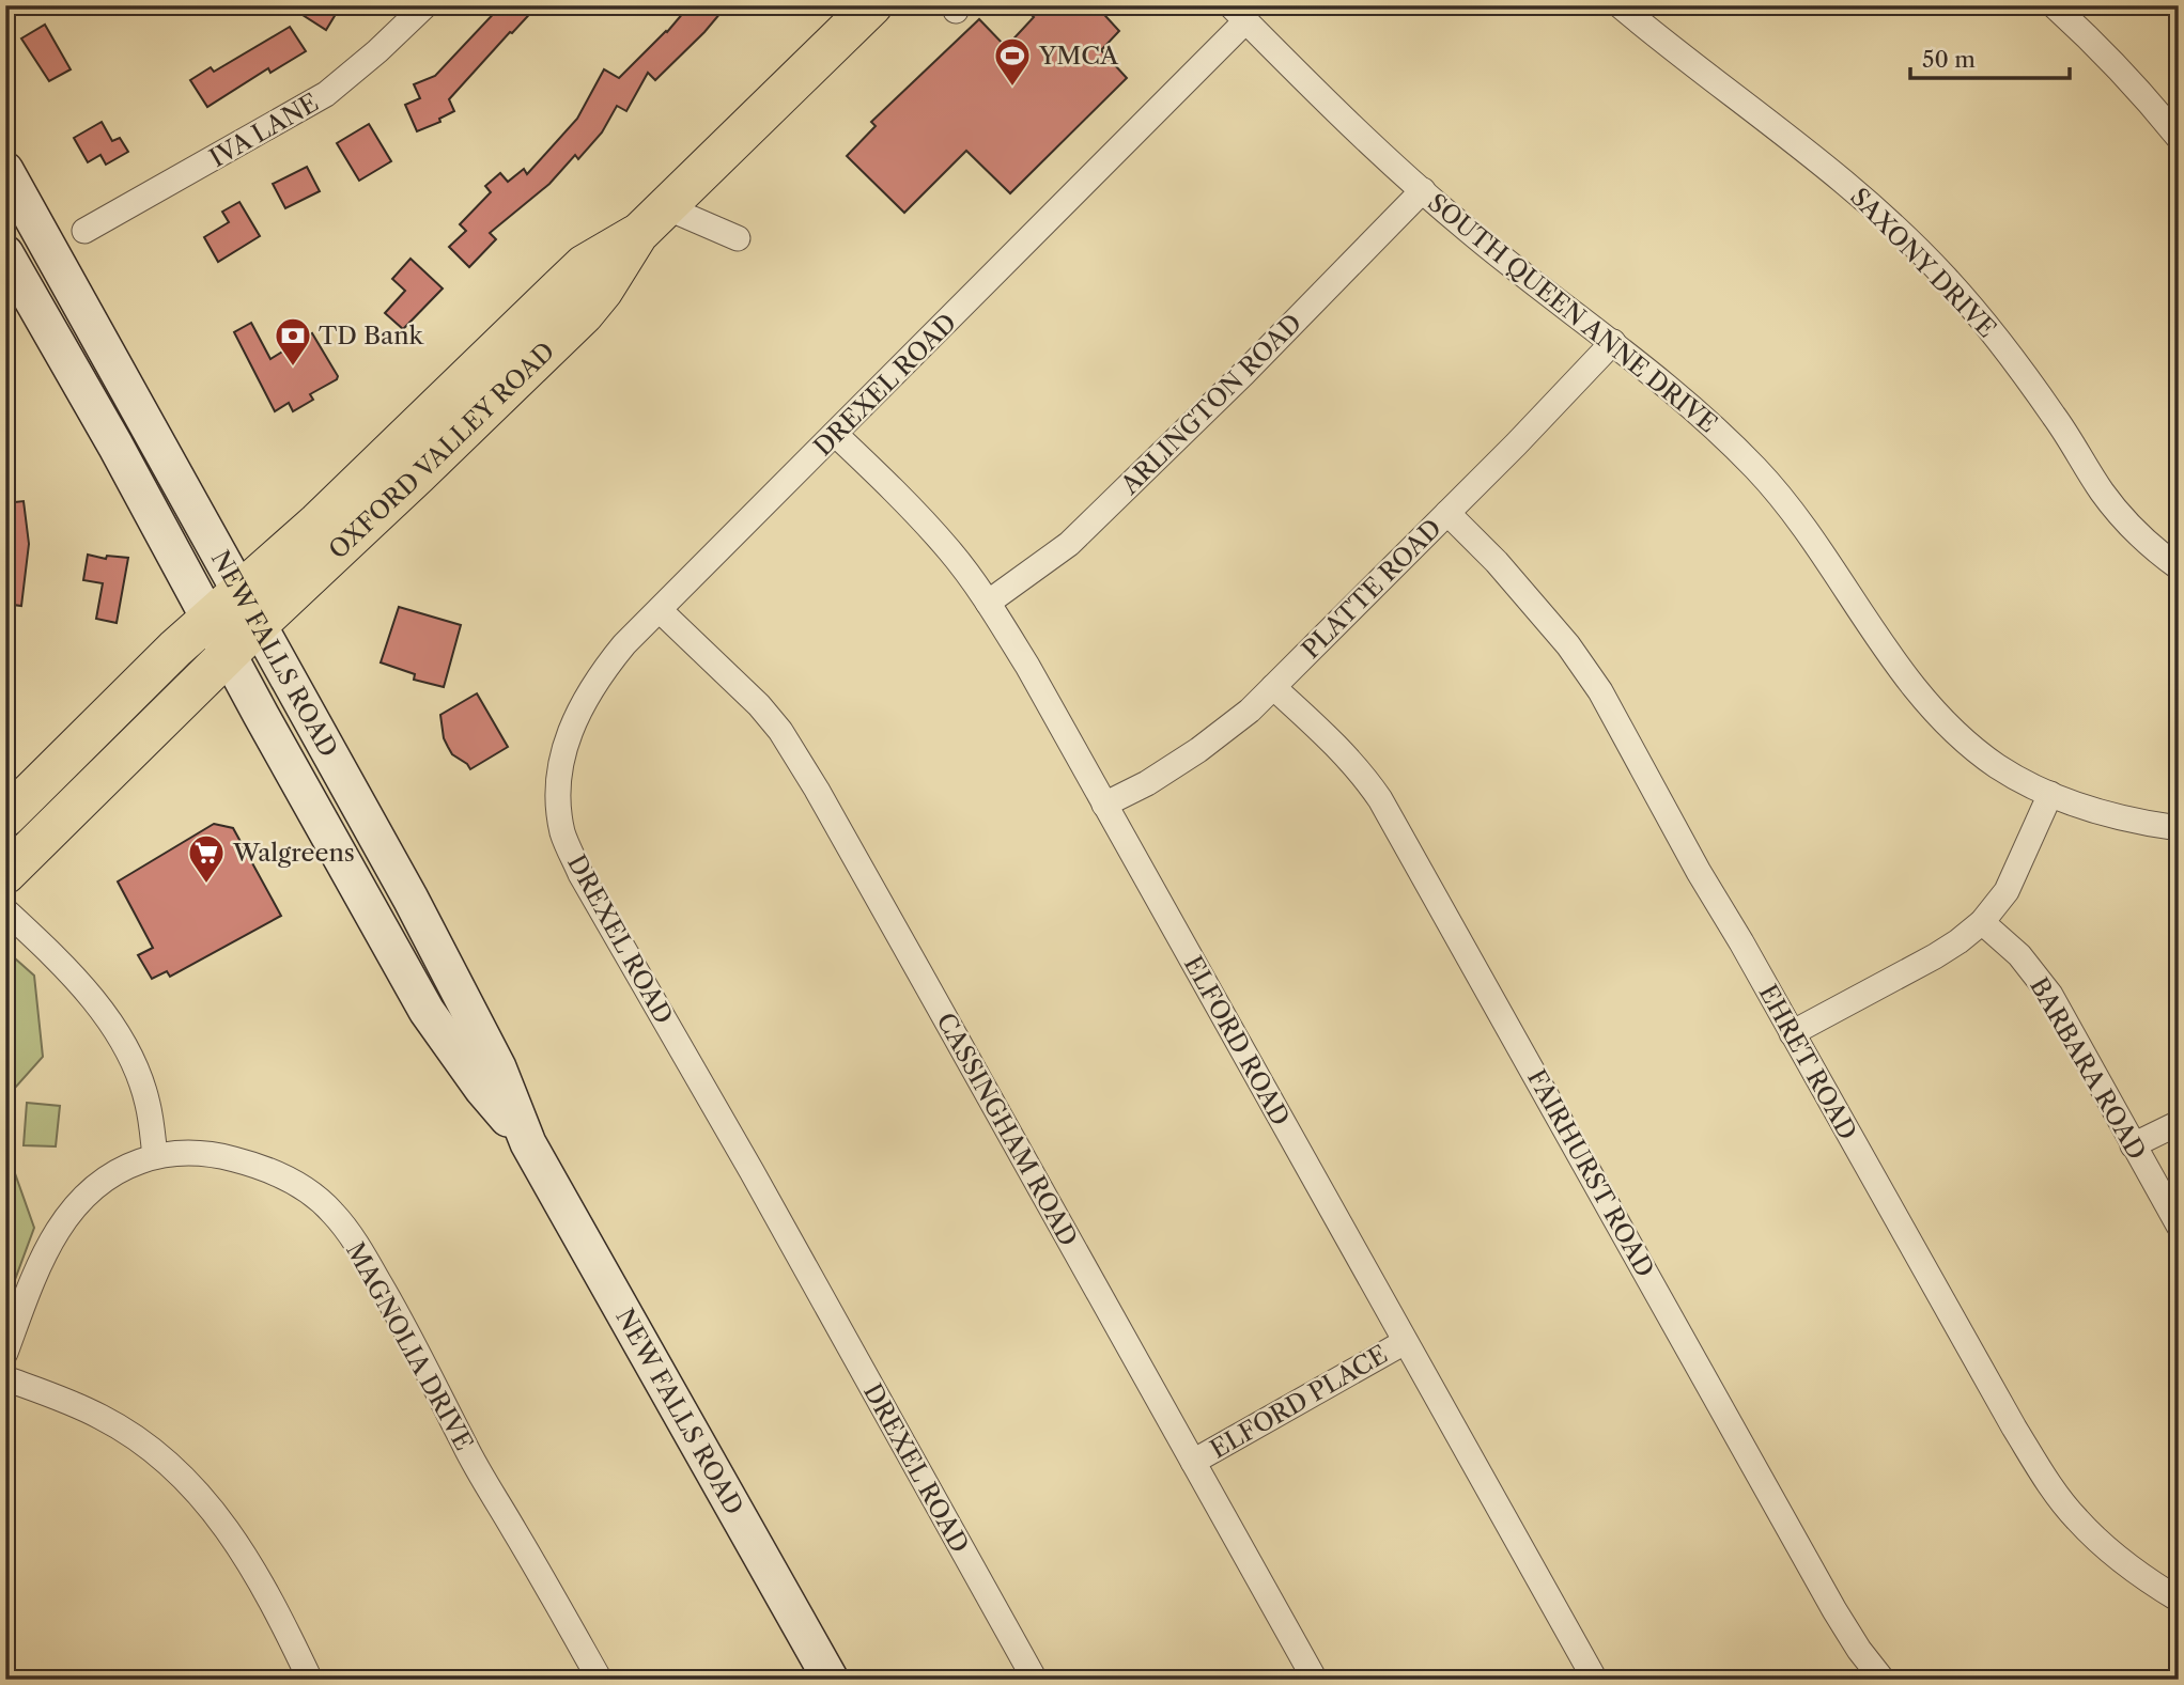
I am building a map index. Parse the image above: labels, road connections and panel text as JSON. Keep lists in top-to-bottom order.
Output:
{
  "streets": {
    "main road": ["OXFORD VALLEY ROAD", "NEW FALLS ROAD"],
    "street": [
      "IVA LANE",
      "SAXONY DRIVE",
      "SOUTH QUEEN ANNE DRIVE",
      "DREXEL ROAD",
      "ARLINGTON ROAD",
      "PLATTE ROAD",
      "ELFORD ROAD",
      "EHRET ROAD",
      "BARBARA ROAD",
      "CASSINGHAM ROAD",
      "FAIRHURST ROAD",
      "MAGNOLIA DRIVE",
      "ELFORD PLACE"
    ]
  },
  "crossings": [
    ["SOUTH QUEEN ANNE DRIVE", "DREXEL ROAD"],
    ["SOUTH QUEEN ANNE DRIVE", "ARLINGTON ROAD"],
    ["SOUTH QUEEN ANNE DRIVE", "PLATTE ROAD"],
    ["DREXEL ROAD", "ELFORD ROAD"],
    ["DREXEL ROAD", "CASSINGHAM ROAD"],
    ["ARLINGTON ROAD", "ELFORD ROAD"],
    ["OXFORD VALLEY ROAD", "NEW FALLS ROAD"],
    ["PLATTE ROAD", "ELFORD ROAD"],
    ["PLATTE ROAD", "EHRET ROAD"],
    ["PLATTE ROAD", "FAIRHURST ROAD"],
    ["ELFORD ROAD", "ELFORD PLACE"],
    ["CASSINGHAM ROAD", "ELFORD PLACE"]
  ],
  "places": {
    "sports": ["YMCA"],
    "bank": ["TD Bank"],
    "supermarket": ["Walgreens"]
  },
  "scale_bar": "50 m"
}
